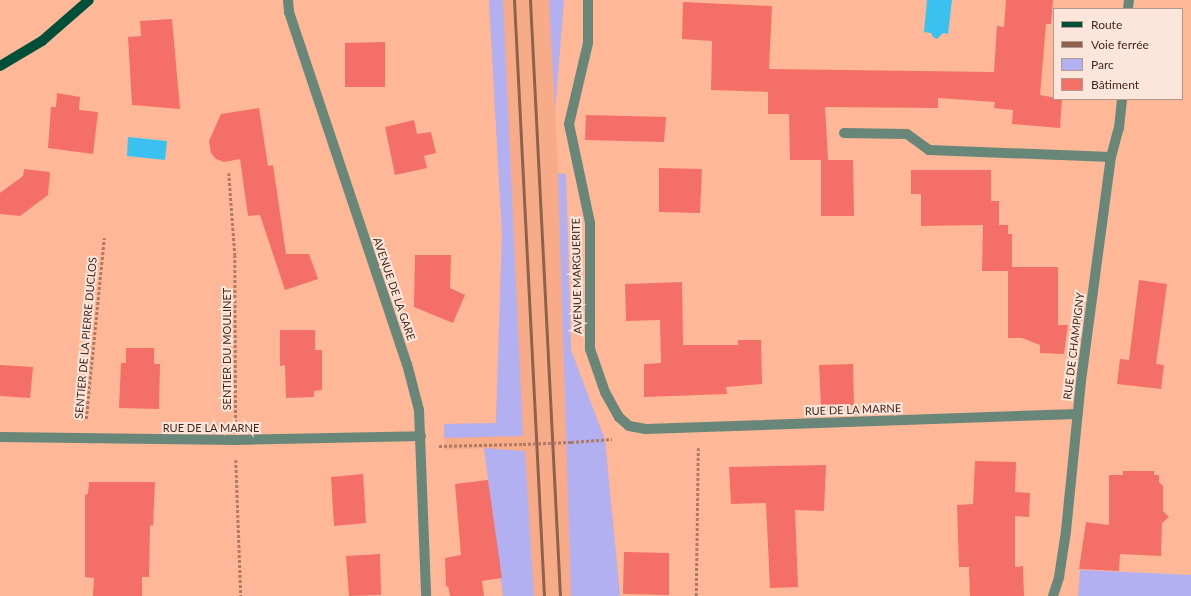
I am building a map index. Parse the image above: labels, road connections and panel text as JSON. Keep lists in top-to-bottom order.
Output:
{
  "streets": {
    "street": [
      "AVENUE MARGUERITE",
      "AVENUE DE LA GARE",
      "RUE DE CHAMPIGNY",
      "RUE DE LA MARNE"
    ],
    "path": ["SENTIER DE LA PIERRE DUCLOS", "SENTIER DU MOULINET"]
  },
  "crossings": [
    ["AVENUE MARGUERITE", "RUE DE LA MARNE"],
    ["AVENUE DE LA GARE", "RUE DE LA MARNE"],
    ["SENTIER DE LA PIERRE DUCLOS", "RUE DE LA MARNE"],
    ["RUE DE CHAMPIGNY", "RUE DE LA MARNE"],
    ["SENTIER DU MOULINET", "RUE DE LA MARNE"]
  ],
  "legend": [
    "Route",
    "Voie ferrée",
    "Parc",
    "Bâtiment"
  ]
}
